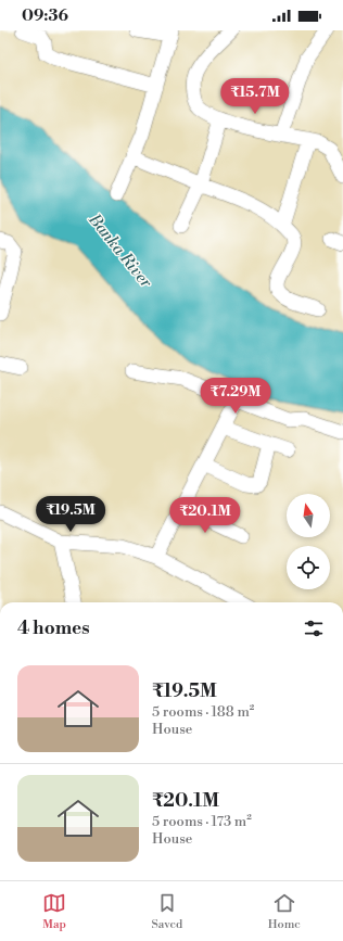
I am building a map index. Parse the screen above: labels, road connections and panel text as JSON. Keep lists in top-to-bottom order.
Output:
{
  "water": ["Banka River"],
  "north": "top",
  "page": {
    "status": "09:36",
    "price": [
      "₹15.7M",
      "₹7.29M",
      "₹19.5M",
      "₹20.1M"
    ],
    "heading": "4 homes",
    "list": [
      {
        "name": "₹19.5M",
        "note": "5 rooms · 188 m² · House"
      },
      {
        "name": "₹20.1M",
        "note": "5 rooms · 173 m² · House"
      }
    ],
    "tabs": ["Map", "Saved", "Home"]
  }
}
